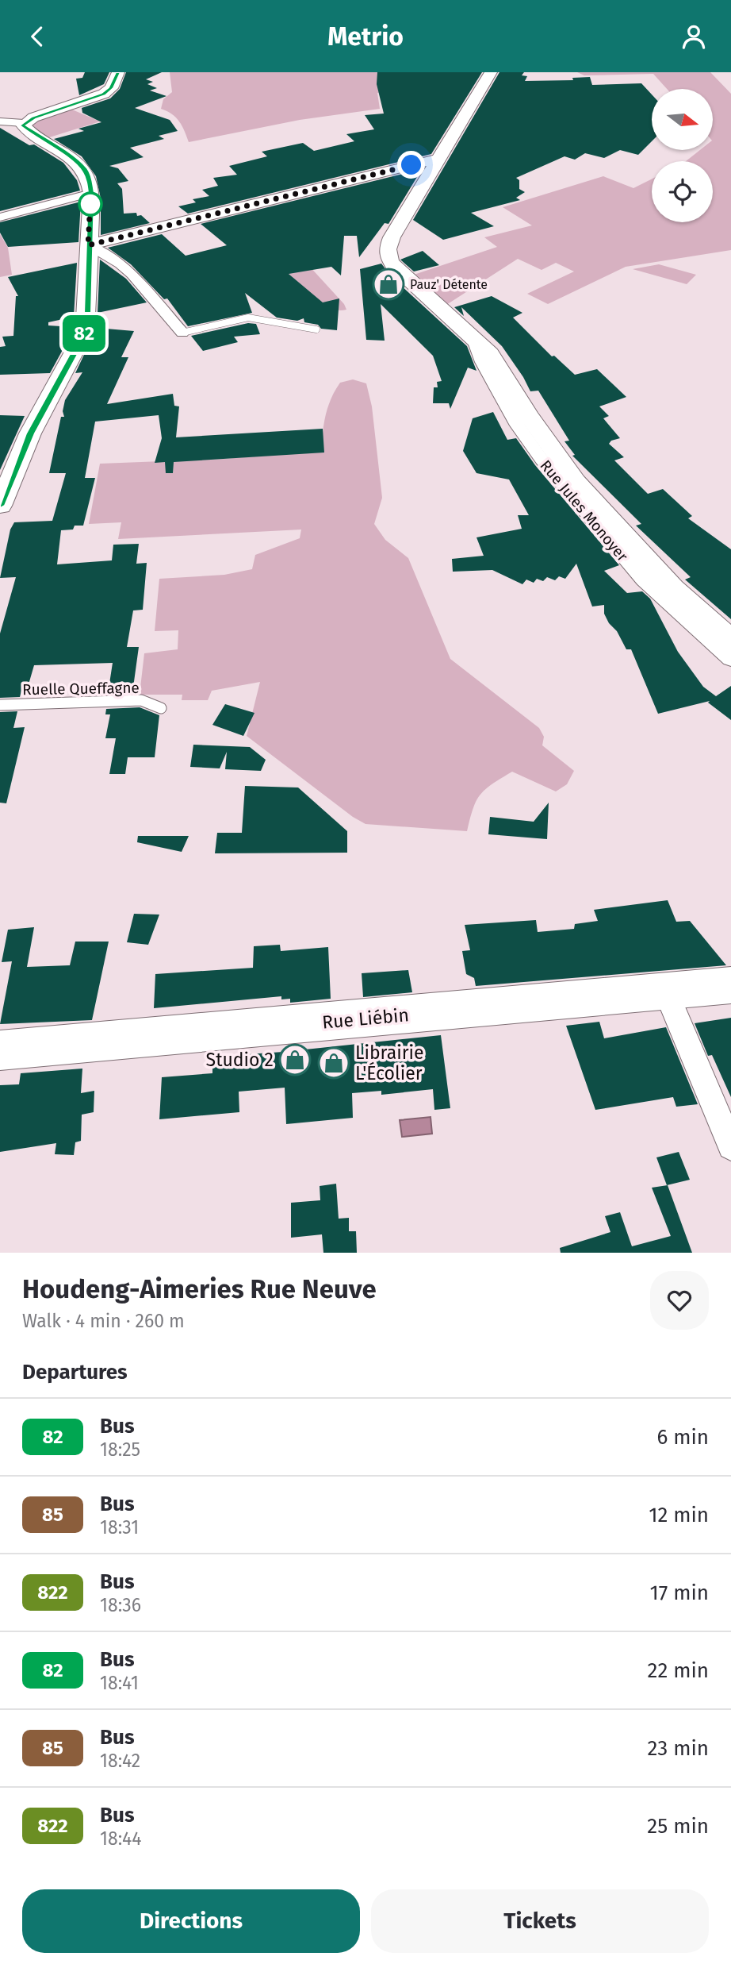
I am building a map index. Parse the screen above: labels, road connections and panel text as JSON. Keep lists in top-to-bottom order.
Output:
{
  "streets": {
    "main road": ["Rue Liébin"],
    "street": ["Rue Jules Monoyer"],
    "lane": ["Ruelle Queffagne"]
  },
  "places": {
    "shop": ["Pauz' Détente", "Studio 2", "Librairie L'Écolier"]
  },
  "lines": ["bus line 82"],
  "north": "right",
  "page": {
    "header": "Metrio",
    "on_map": "82",
    "heading": [
      ["Houdeng-Aimeries Rue Neuve", "Walk · 4 min · 260 m"],
      "Departures"
    ],
    "list": [
      {
        "mark": "82",
        "name": "Bus",
        "note": "18:25",
        "value": "6 min"
      },
      {
        "mark": "85",
        "name": "Bus",
        "note": "18:31",
        "value": "12 min"
      },
      {
        "mark": "822",
        "name": "Bus",
        "note": "18:36",
        "value": "17 min"
      },
      {
        "mark": "82",
        "name": "Bus",
        "note": "18:41",
        "value": "22 min"
      },
      {
        "mark": "85",
        "name": "Bus",
        "note": "18:42",
        "value": "23 min"
      },
      {
        "mark": "822",
        "name": "Bus",
        "note": "18:44",
        "value": "25 min"
      }
    ],
    "buttons": ["Directions", "Tickets"]
  }
}
